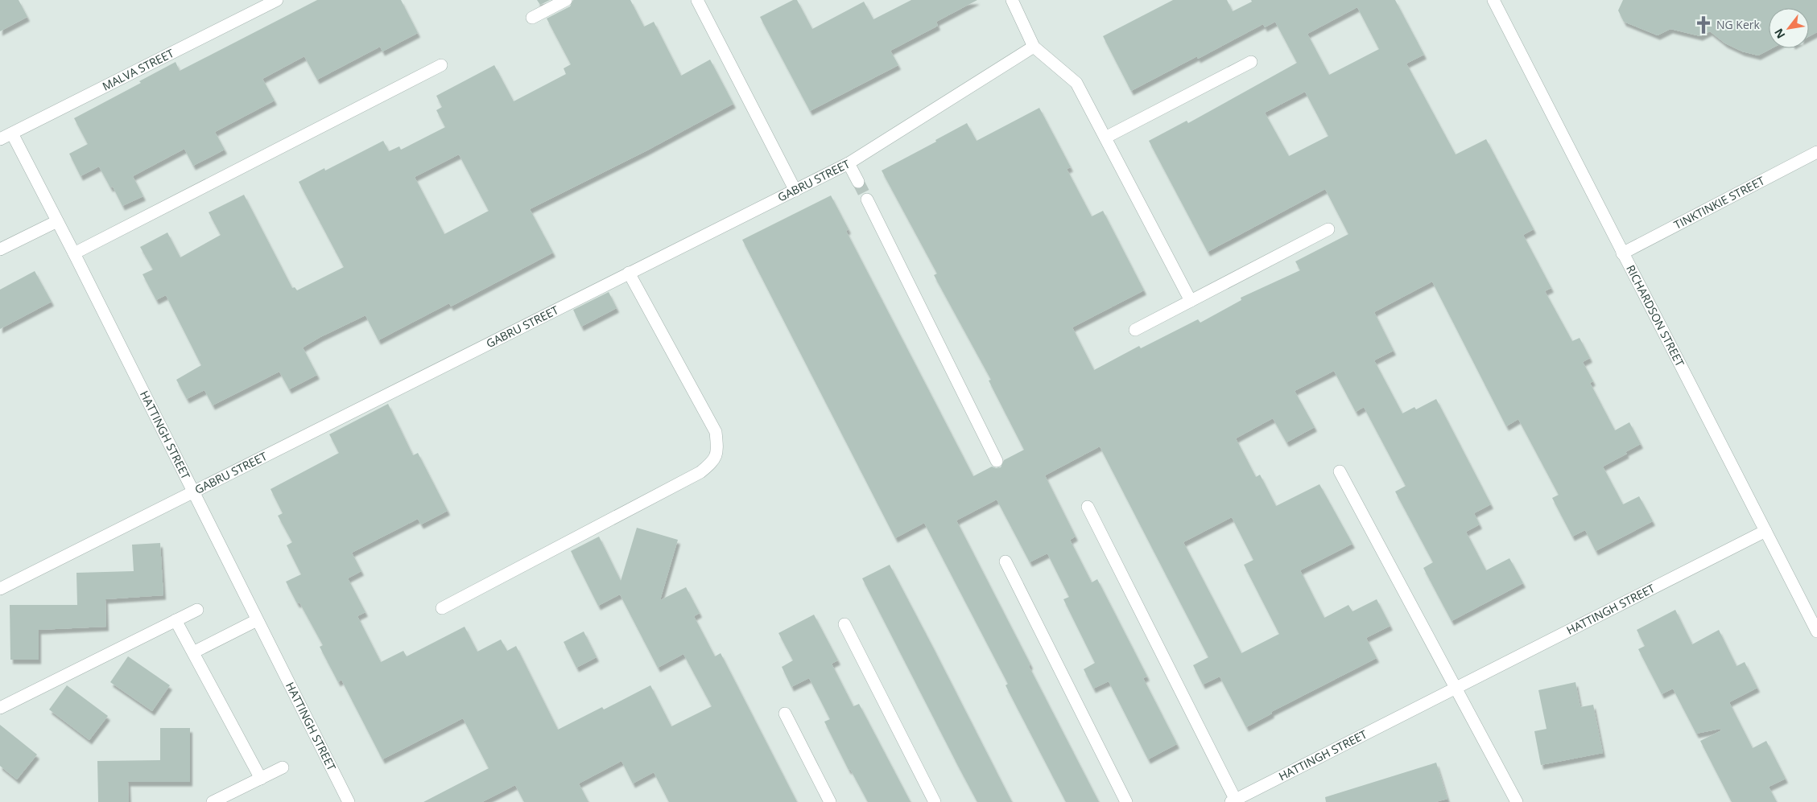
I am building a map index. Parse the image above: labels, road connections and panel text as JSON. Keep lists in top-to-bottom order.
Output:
{
  "streets": {
    "street": [
      "MALVA STREET",
      "GABRU STREET",
      "TINKTINKIE STREET",
      "RICHARDSON STREET",
      "HATTINGH STREET"
    ]
  },
  "crossings": [
    ["MALVA STREET", "HATTINGH STREET"],
    ["GABRU STREET", "HATTINGH STREET"],
    ["TINKTINKIE STREET", "RICHARDSON STREET"],
    ["RICHARDSON STREET", "HATTINGH STREET"]
  ],
  "places": {
    "church": ["NG Kerk"]
  },
  "north": "bottom left"
}
